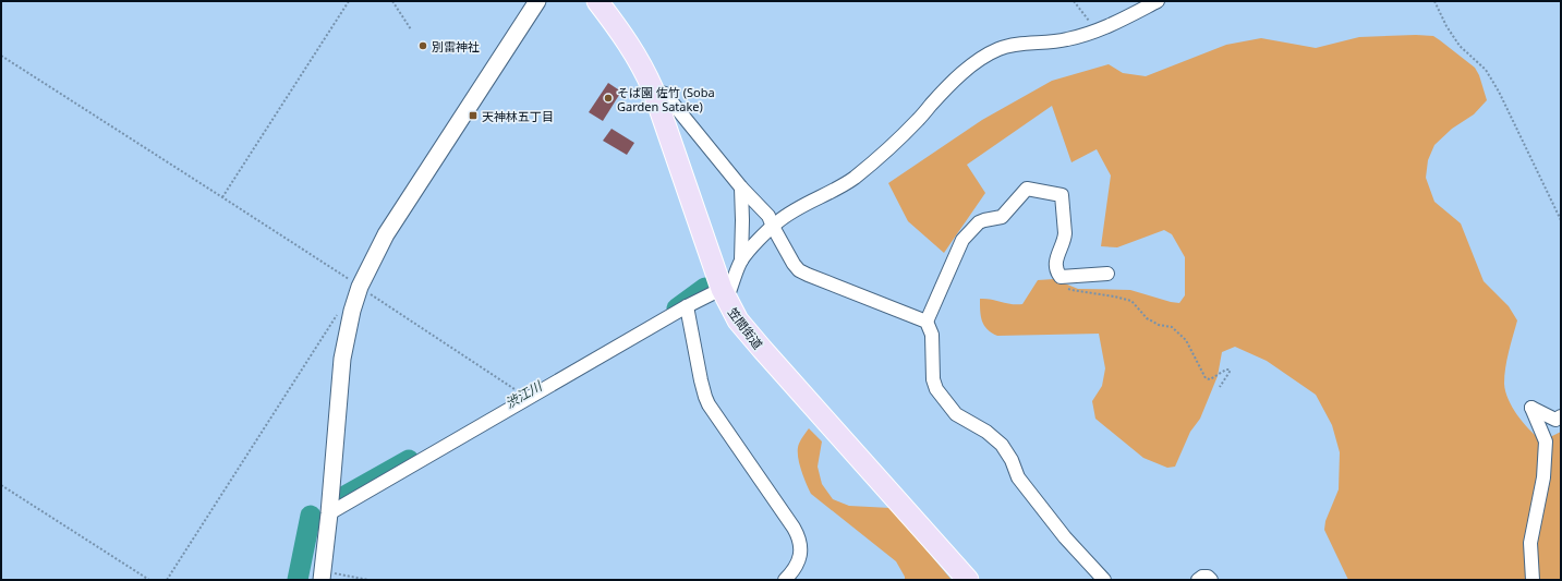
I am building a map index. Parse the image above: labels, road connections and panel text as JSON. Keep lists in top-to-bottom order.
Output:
{
  "streets": {
    "main road": ["笠間街道"]
  },
  "water": ["渋江川"],
  "places": {
    "other": ["別雷神社", "そば園 佐竹 (Soba Garden Satake)"],
    "transit": ["天神林五丁目"]
  }
}
